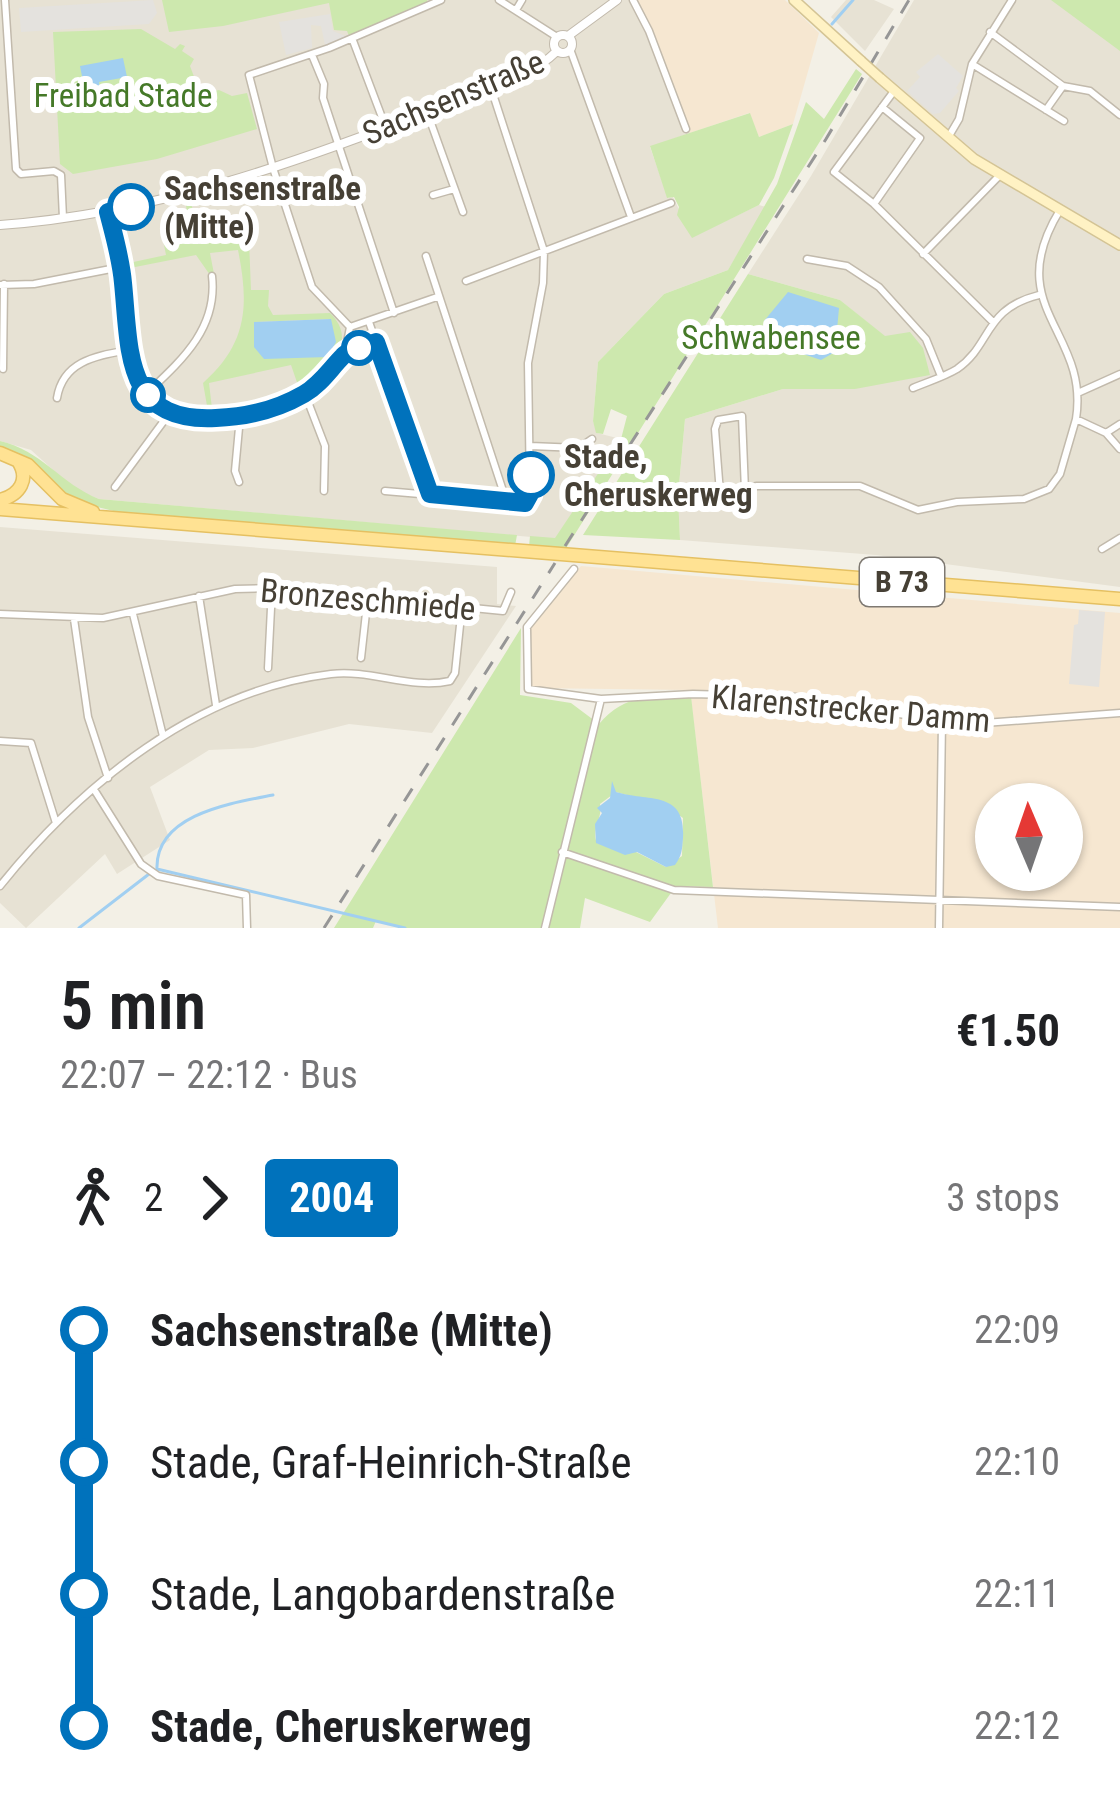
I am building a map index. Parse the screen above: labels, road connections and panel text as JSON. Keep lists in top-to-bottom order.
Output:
{
  "streets": {
    "main road": ["B 73"],
    "street": ["Sachsenstraße", "Bronzeschmiede", "Klarenstrecker Damm"]
  },
  "parks": ["Freibad Stade", "Schwabensee"],
  "places": ["Sachsenstraße (Mitte)", "Stade, Cheruskerweg"],
  "lines": ["bus line 2004"],
  "north": "top",
  "page": {
    "heading": ["5 min", "22:07 – 22:12 · Bus", "€1.50"],
    "legs": ["2", "2004", "3 stops"],
    "list": [
      {
        "name": "Sachsenstraße (Mitte)",
        "value": "22:09"
      },
      {
        "name": "Stade, Graf-Heinrich-Straße",
        "value": "22:10"
      },
      {
        "name": "Stade, Langobardenstraße",
        "value": "22:11"
      },
      {
        "name": "Stade, Cheruskerweg",
        "value": "22:12"
      }
    ]
  }
}
